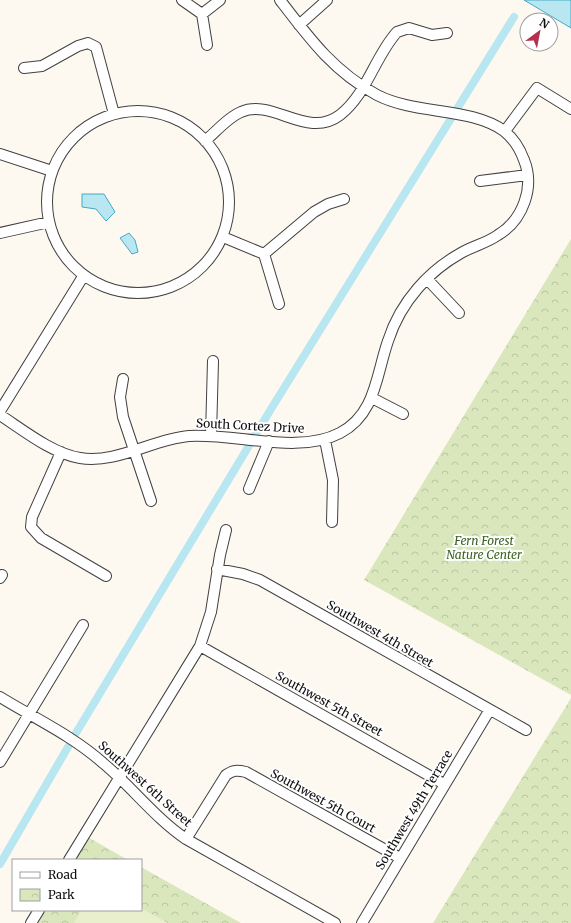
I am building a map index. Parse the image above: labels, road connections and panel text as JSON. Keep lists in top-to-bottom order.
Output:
{
  "streets": {
    "street": [
      "South Cortez Drive",
      "Southwest 4th Street",
      "Southwest 5th Street",
      "Southwest 6th Street",
      "Southwest 5th Court",
      "Southwest 49th Terrace"
    ]
  },
  "crossings": [
    ["Southwest 4th Street", "Southwest 49th Terrace"],
    ["Southwest 5th Street", "Southwest 49th Terrace"],
    ["Southwest 6th Street", "Southwest 5th Court"],
    ["Southwest 5th Court", "Southwest 49th Terrace"]
  ],
  "parks": ["Fern Forest Nature Center"],
  "legend": ["Road", "Park"],
  "north": "top right"
}
